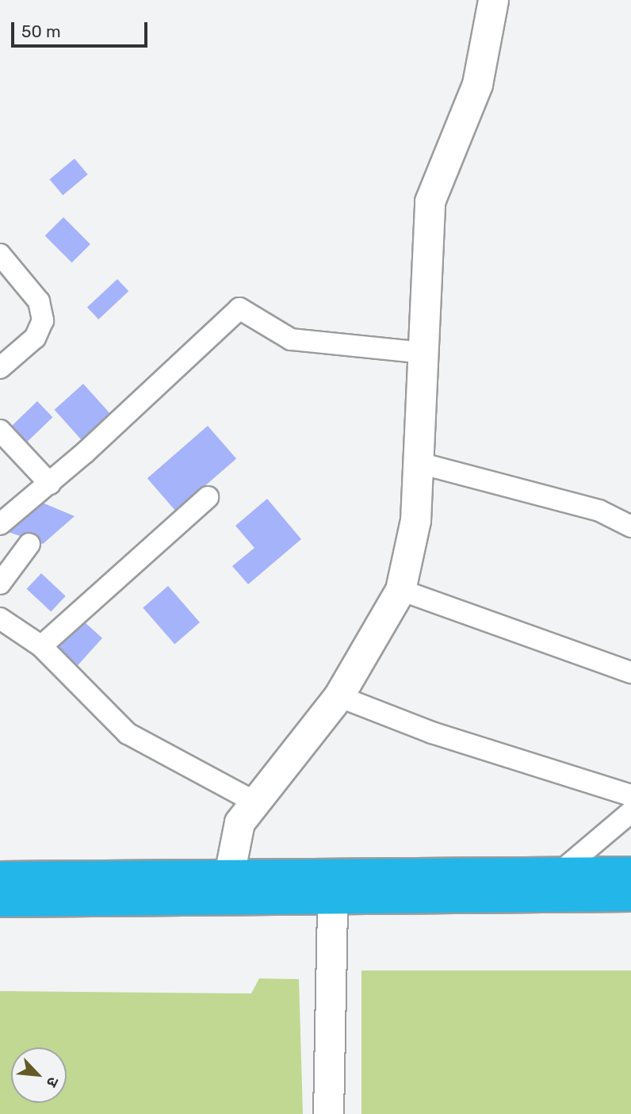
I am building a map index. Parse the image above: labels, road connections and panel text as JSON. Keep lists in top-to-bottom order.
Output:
{
  "scale_bar": "50 m",
  "north": "bottom right"
}
